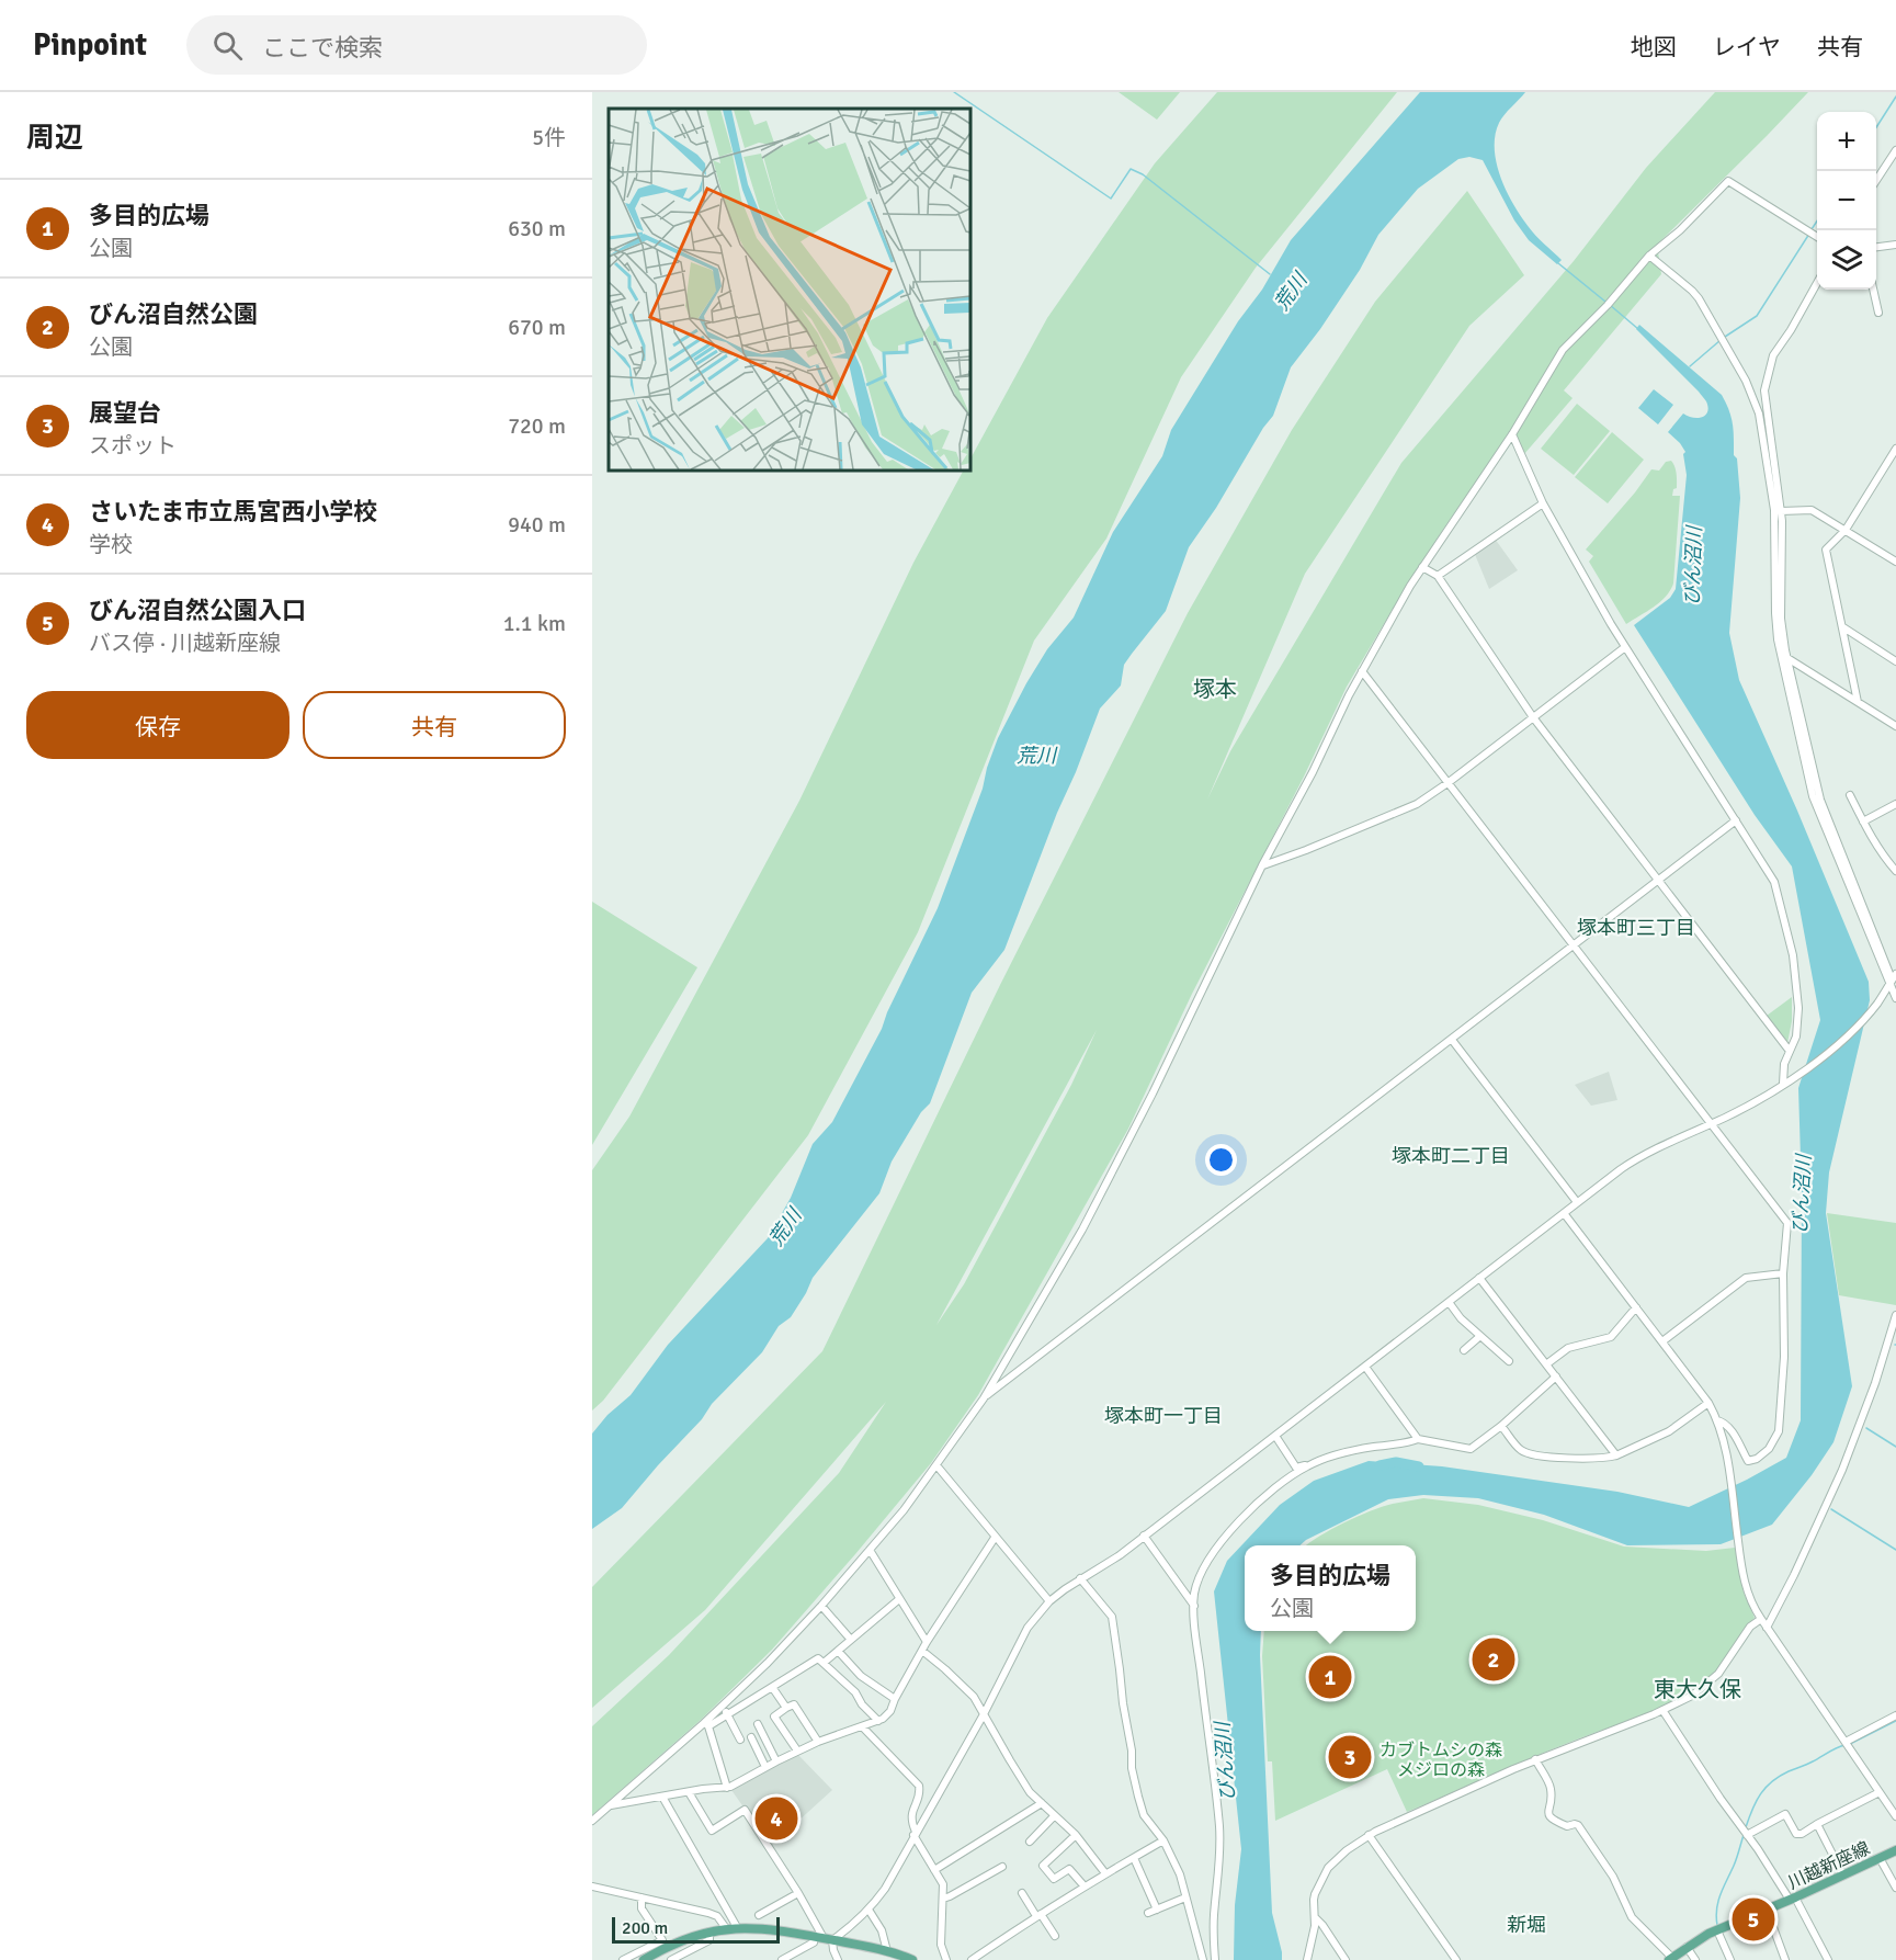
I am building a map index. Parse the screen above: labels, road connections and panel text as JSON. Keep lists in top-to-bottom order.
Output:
{
  "streets": {
    "main road": ["川越新座線"]
  },
  "districts": [
    "塚本",
    "塚本町三丁目",
    "塚本町二丁目",
    "塚本町一丁目",
    "東大久保",
    "新堀"
  ],
  "water": ["荒川", "びん沼川"],
  "parks": ["カブトムシの森 メジロの森"],
  "scale_bar": "200 m",
  "page": {
    "header": "Pinpoint",
    "search": "ここで検索",
    "nav": ["地図", "レイヤ", "共有"],
    "heading": ["周辺", "5件"],
    "map_buttons": ["+", "−"],
    "list": [
      {
        "mark": "1",
        "name": "多目的広場",
        "note": "公園",
        "value": "630 m"
      },
      {
        "mark": "2",
        "name": "びん沼自然公園",
        "note": "公園",
        "value": "670 m"
      },
      {
        "mark": "3",
        "name": "展望台",
        "note": "スポット",
        "value": "720 m"
      },
      {
        "mark": "4",
        "name": "さいたま市立馬宮西小学校",
        "note": "学校",
        "value": "940 m"
      },
      {
        "mark": "5",
        "name": "びん沼自然公園入口",
        "note": "バス停 · 川越新座線",
        "value": "1.1 km"
      }
    ],
    "buttons": ["保存", "共有"],
    "popup": ["多目的広場", "公園"],
    "pins": [
      "2",
      "1",
      "3",
      "4",
      "5"
    ],
    "scale": "200 m"
  }
}
